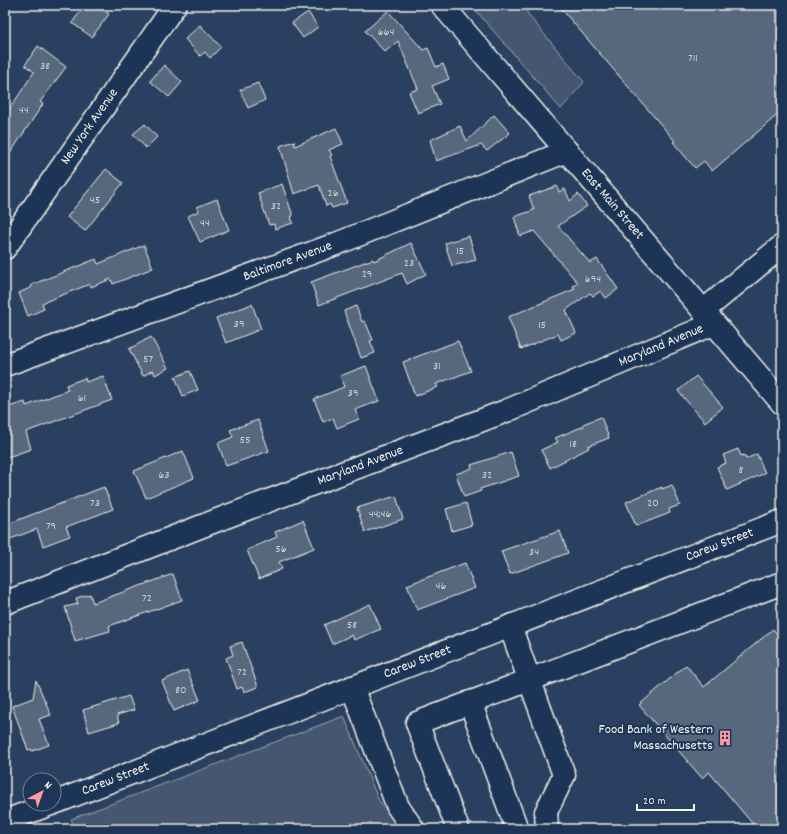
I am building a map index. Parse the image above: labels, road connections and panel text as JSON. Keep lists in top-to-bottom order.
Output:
{
  "streets": {
    "street": [
      "New York Avenue",
      "East Main Street",
      "Baltimore Avenue",
      "Maryland Avenue",
      "Carew Street"
    ]
  },
  "crossings": [
    ["East Main Street", "Baltimore Avenue"],
    ["East Main Street", "Maryland Avenue"]
  ],
  "places": {
    "building": ["Food Bank of Western Massachusetts"]
  },
  "house_numbers": [
    "664",
    "711",
    "38",
    "44",
    "26",
    "45",
    "32",
    "44",
    "15",
    "23",
    "29",
    "694",
    "39",
    "15",
    "57",
    "31",
    "39",
    "61",
    "55",
    "18",
    "8",
    "63",
    "32",
    "73",
    "20",
    "44;46",
    "79",
    "56",
    "34",
    "46",
    "72",
    "58",
    "72",
    "80"
  ],
  "scale_bar": "20 m",
  "north": "top right"
}
